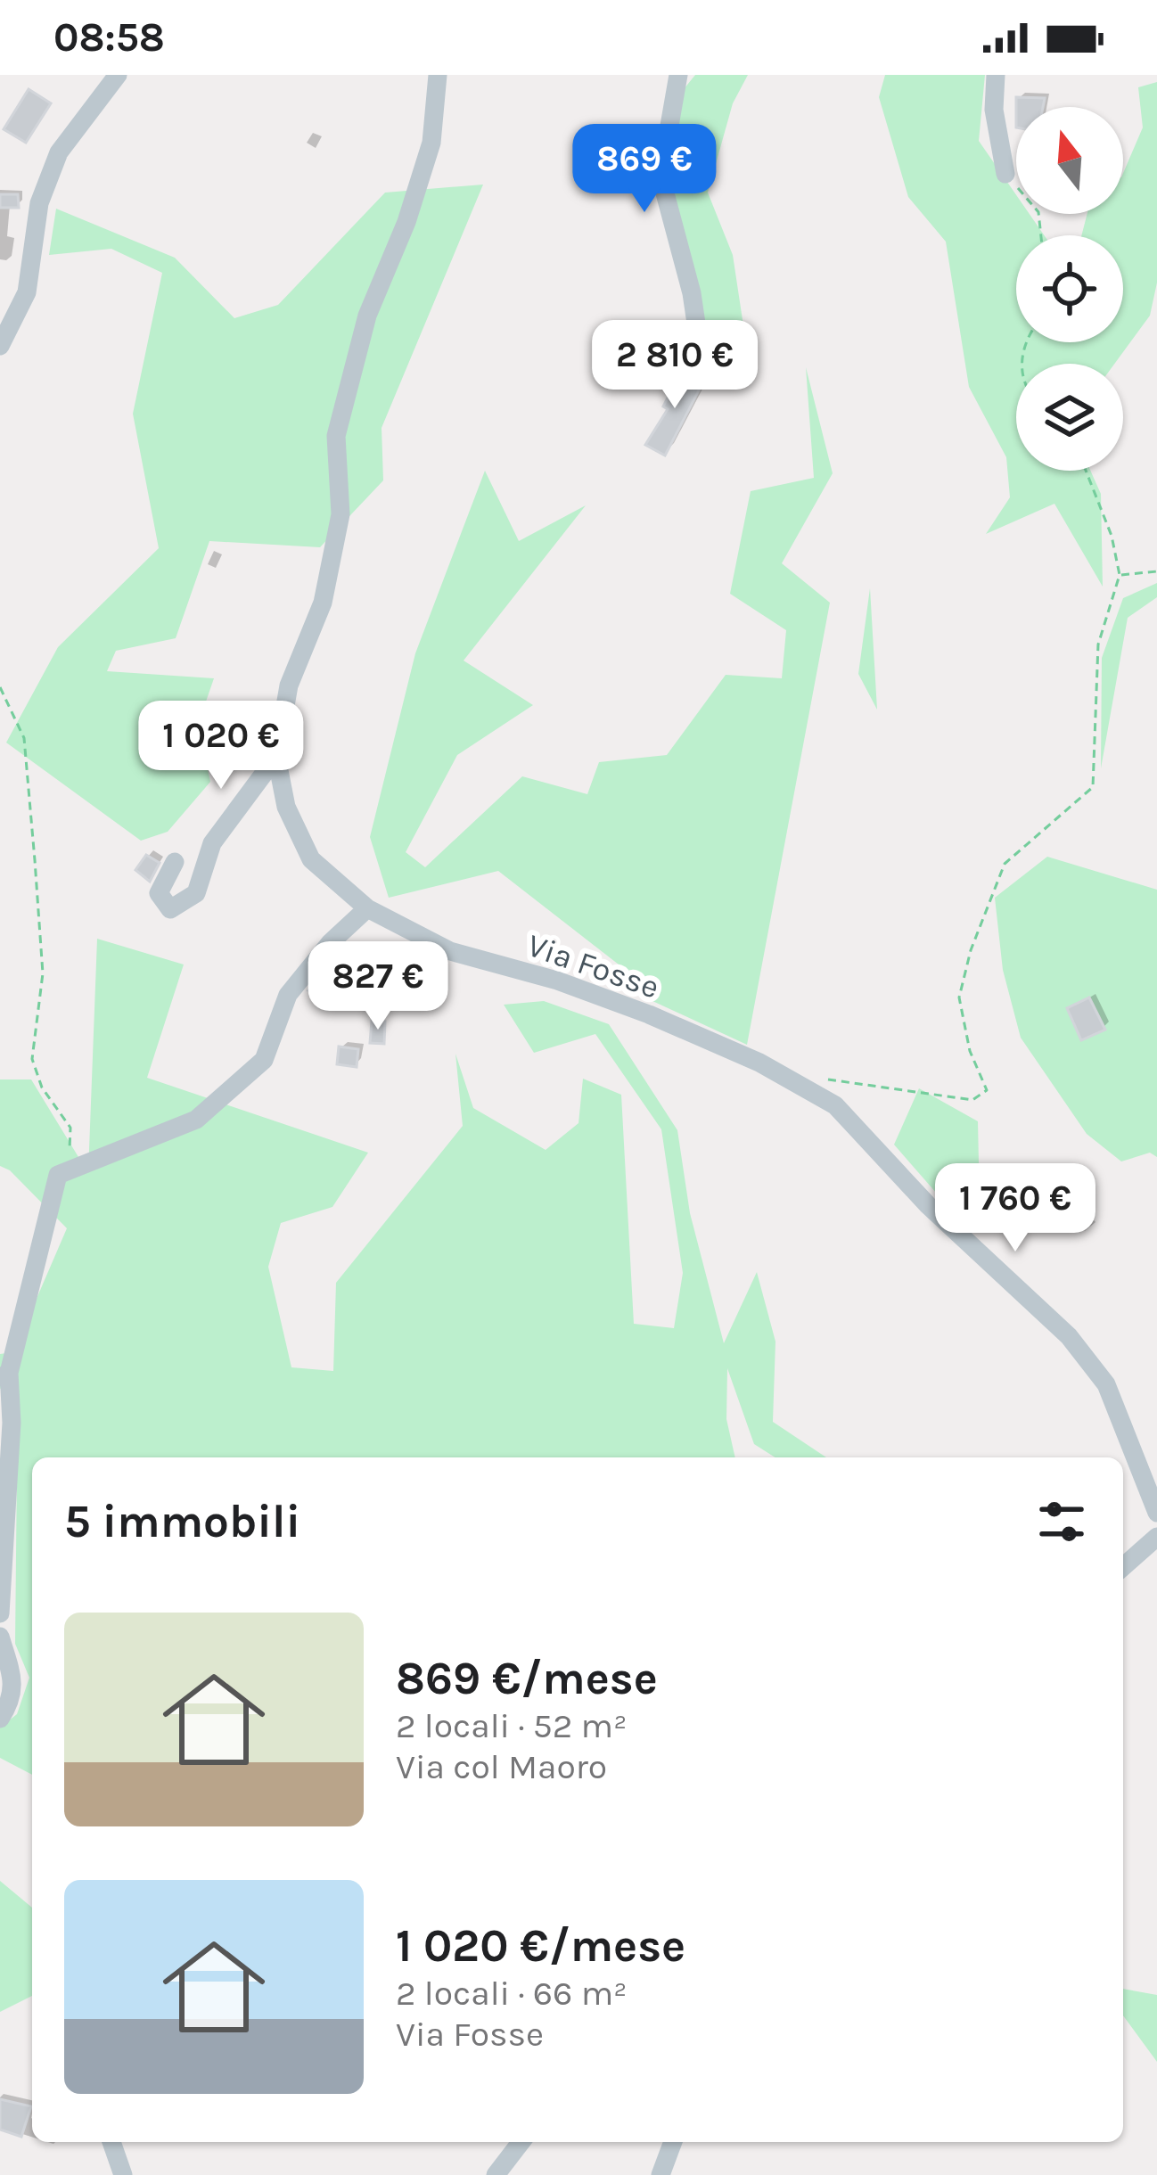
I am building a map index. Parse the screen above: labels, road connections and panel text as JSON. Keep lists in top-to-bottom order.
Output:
{
  "streets": {
    "street": ["Via Fosse"]
  },
  "north": "top",
  "page": {
    "status": "08:58",
    "price": [
      "869 €",
      "2 810 €",
      "1 020 €",
      "827 €",
      "1 760 €"
    ],
    "heading": "5 immobili",
    "list": [
      {
        "name": "869 €/mese",
        "note": "2 locali · 52 m² · Via col Maoro"
      },
      {
        "name": "1 020 €/mese",
        "note": "2 locali · 66 m² · Via Fosse"
      }
    ]
  }
}
